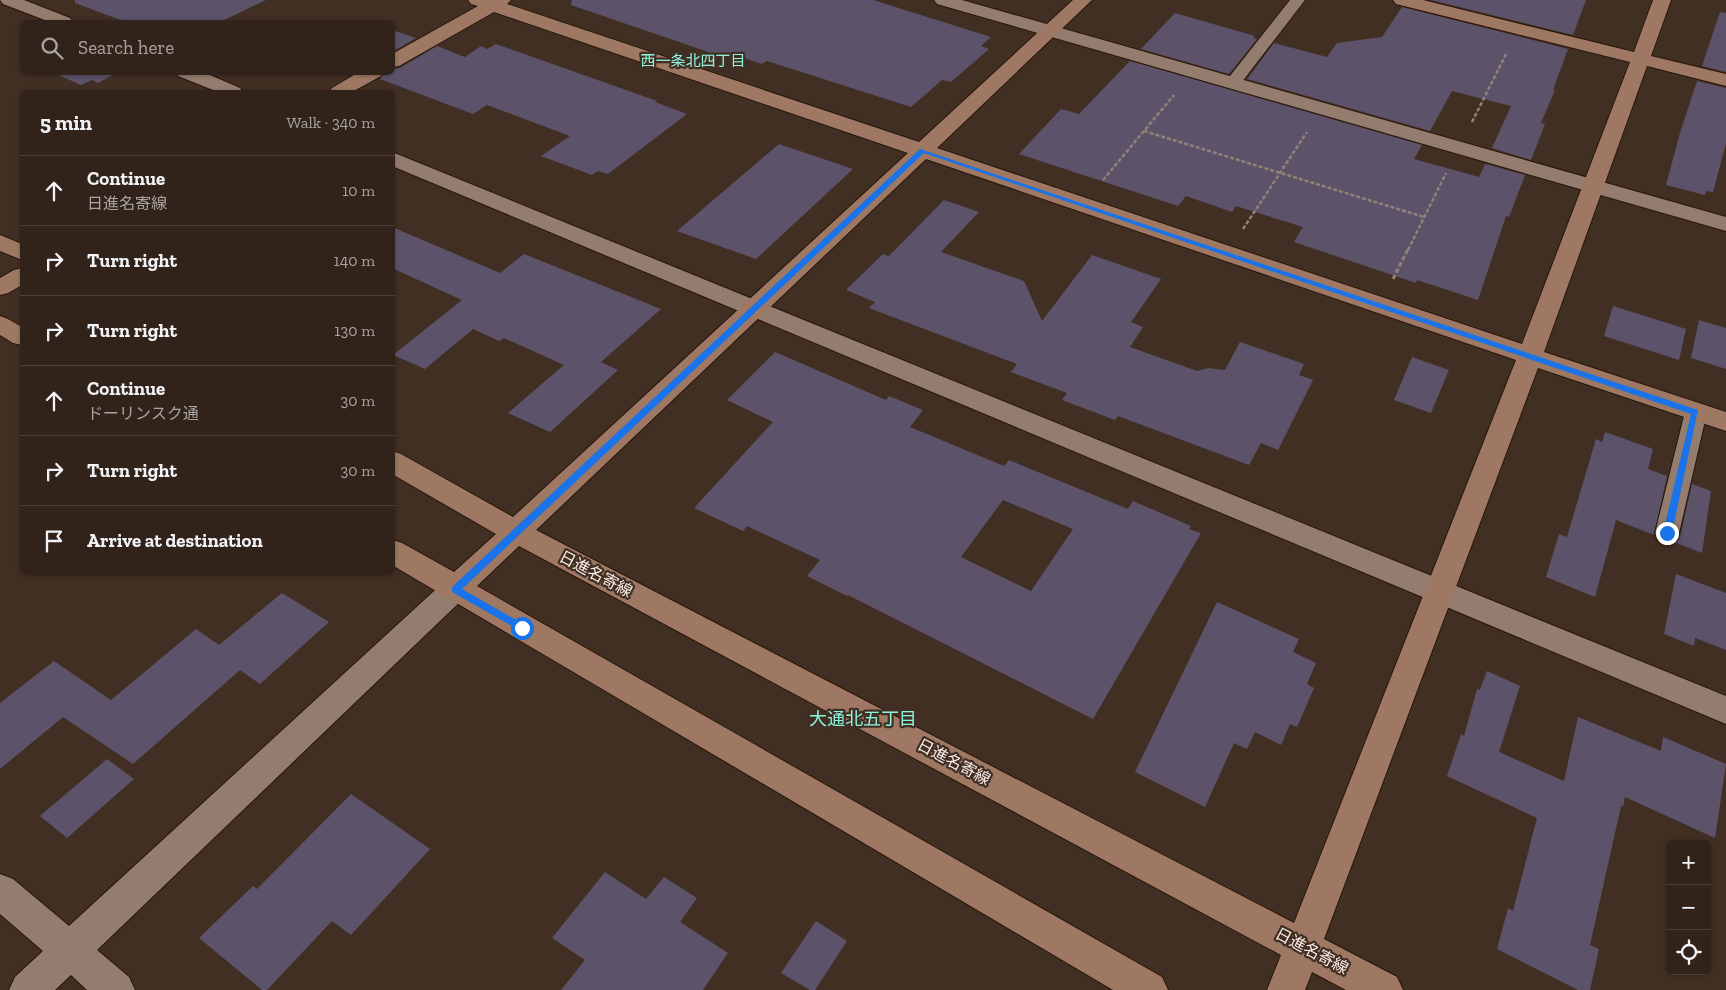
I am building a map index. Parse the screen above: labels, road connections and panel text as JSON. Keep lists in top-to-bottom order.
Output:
{
  "streets": {
    "street": ["日進名寄線"]
  },
  "districts": ["西一条北四丁目", "大通北五丁目"],
  "page": {
    "search": "Search here",
    "heading": ["5 min", "Walk · 340 m"],
    "list": [
      ["Continue", "日進名寄線", "10 m"],
      ["Turn right", "140 m"],
      ["Turn right", "130 m"],
      ["Continue", "ドーリンスク通", "30 m"],
      ["Turn right", "30 m"],
      "Arrive at destination"
    ],
    "map_buttons": ["+", "−"]
  }
}
